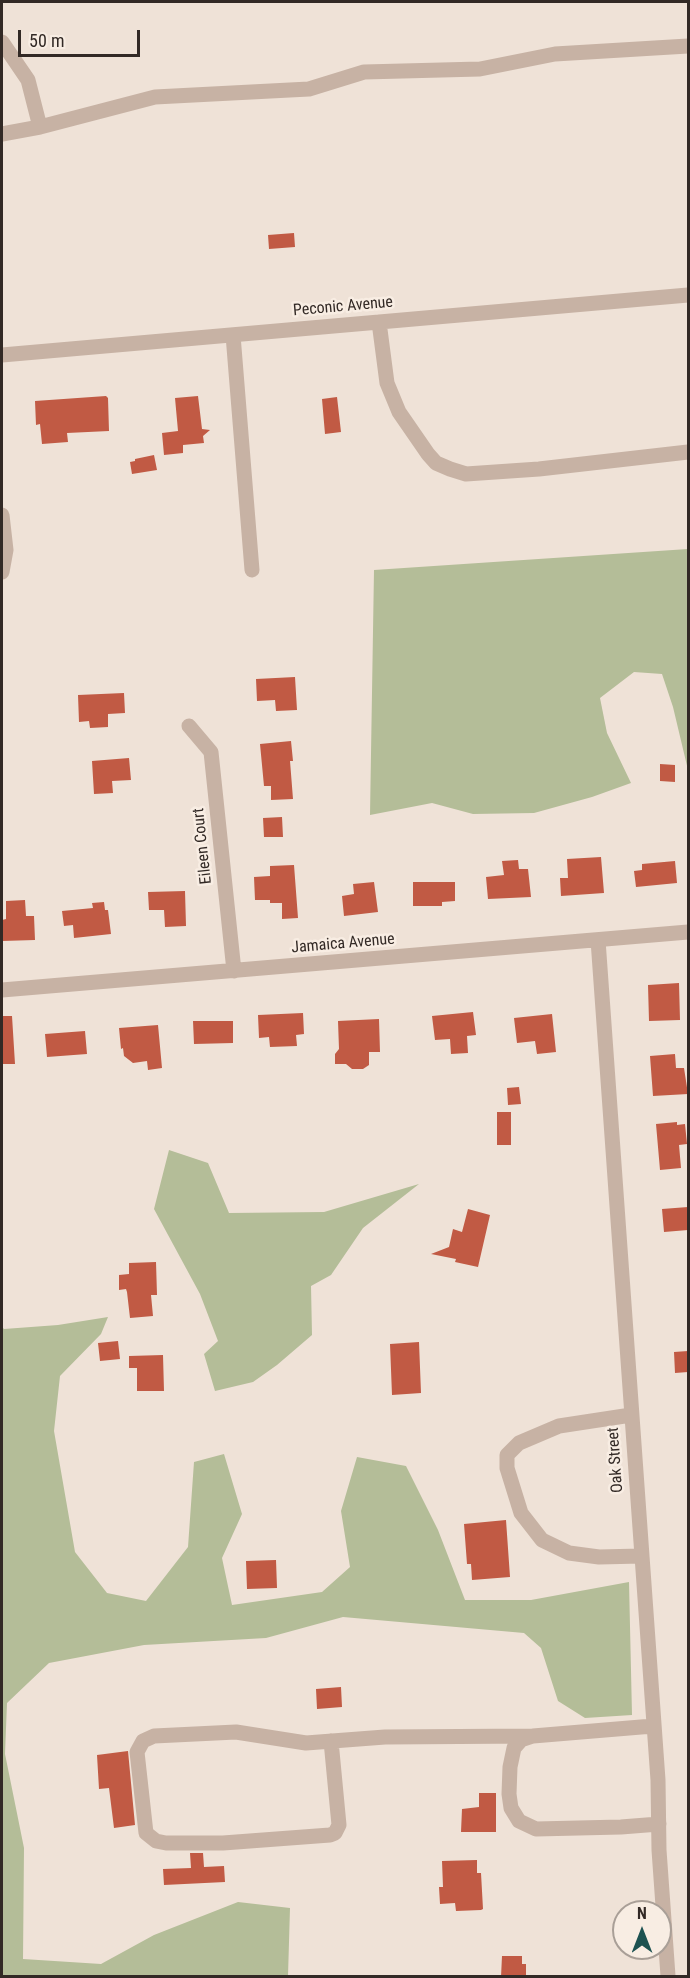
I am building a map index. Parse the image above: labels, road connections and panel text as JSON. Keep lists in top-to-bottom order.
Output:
{
  "streets": {
    "street": [
      "Peconic Avenue",
      "Eileen Court",
      "Jamaica Avenue",
      "Oak Street"
    ]
  },
  "crossings": [
    ["Eileen Court", "Jamaica Avenue"],
    ["Jamaica Avenue", "Oak Street"]
  ],
  "scale_bar": "50 m",
  "north": "top"
}
